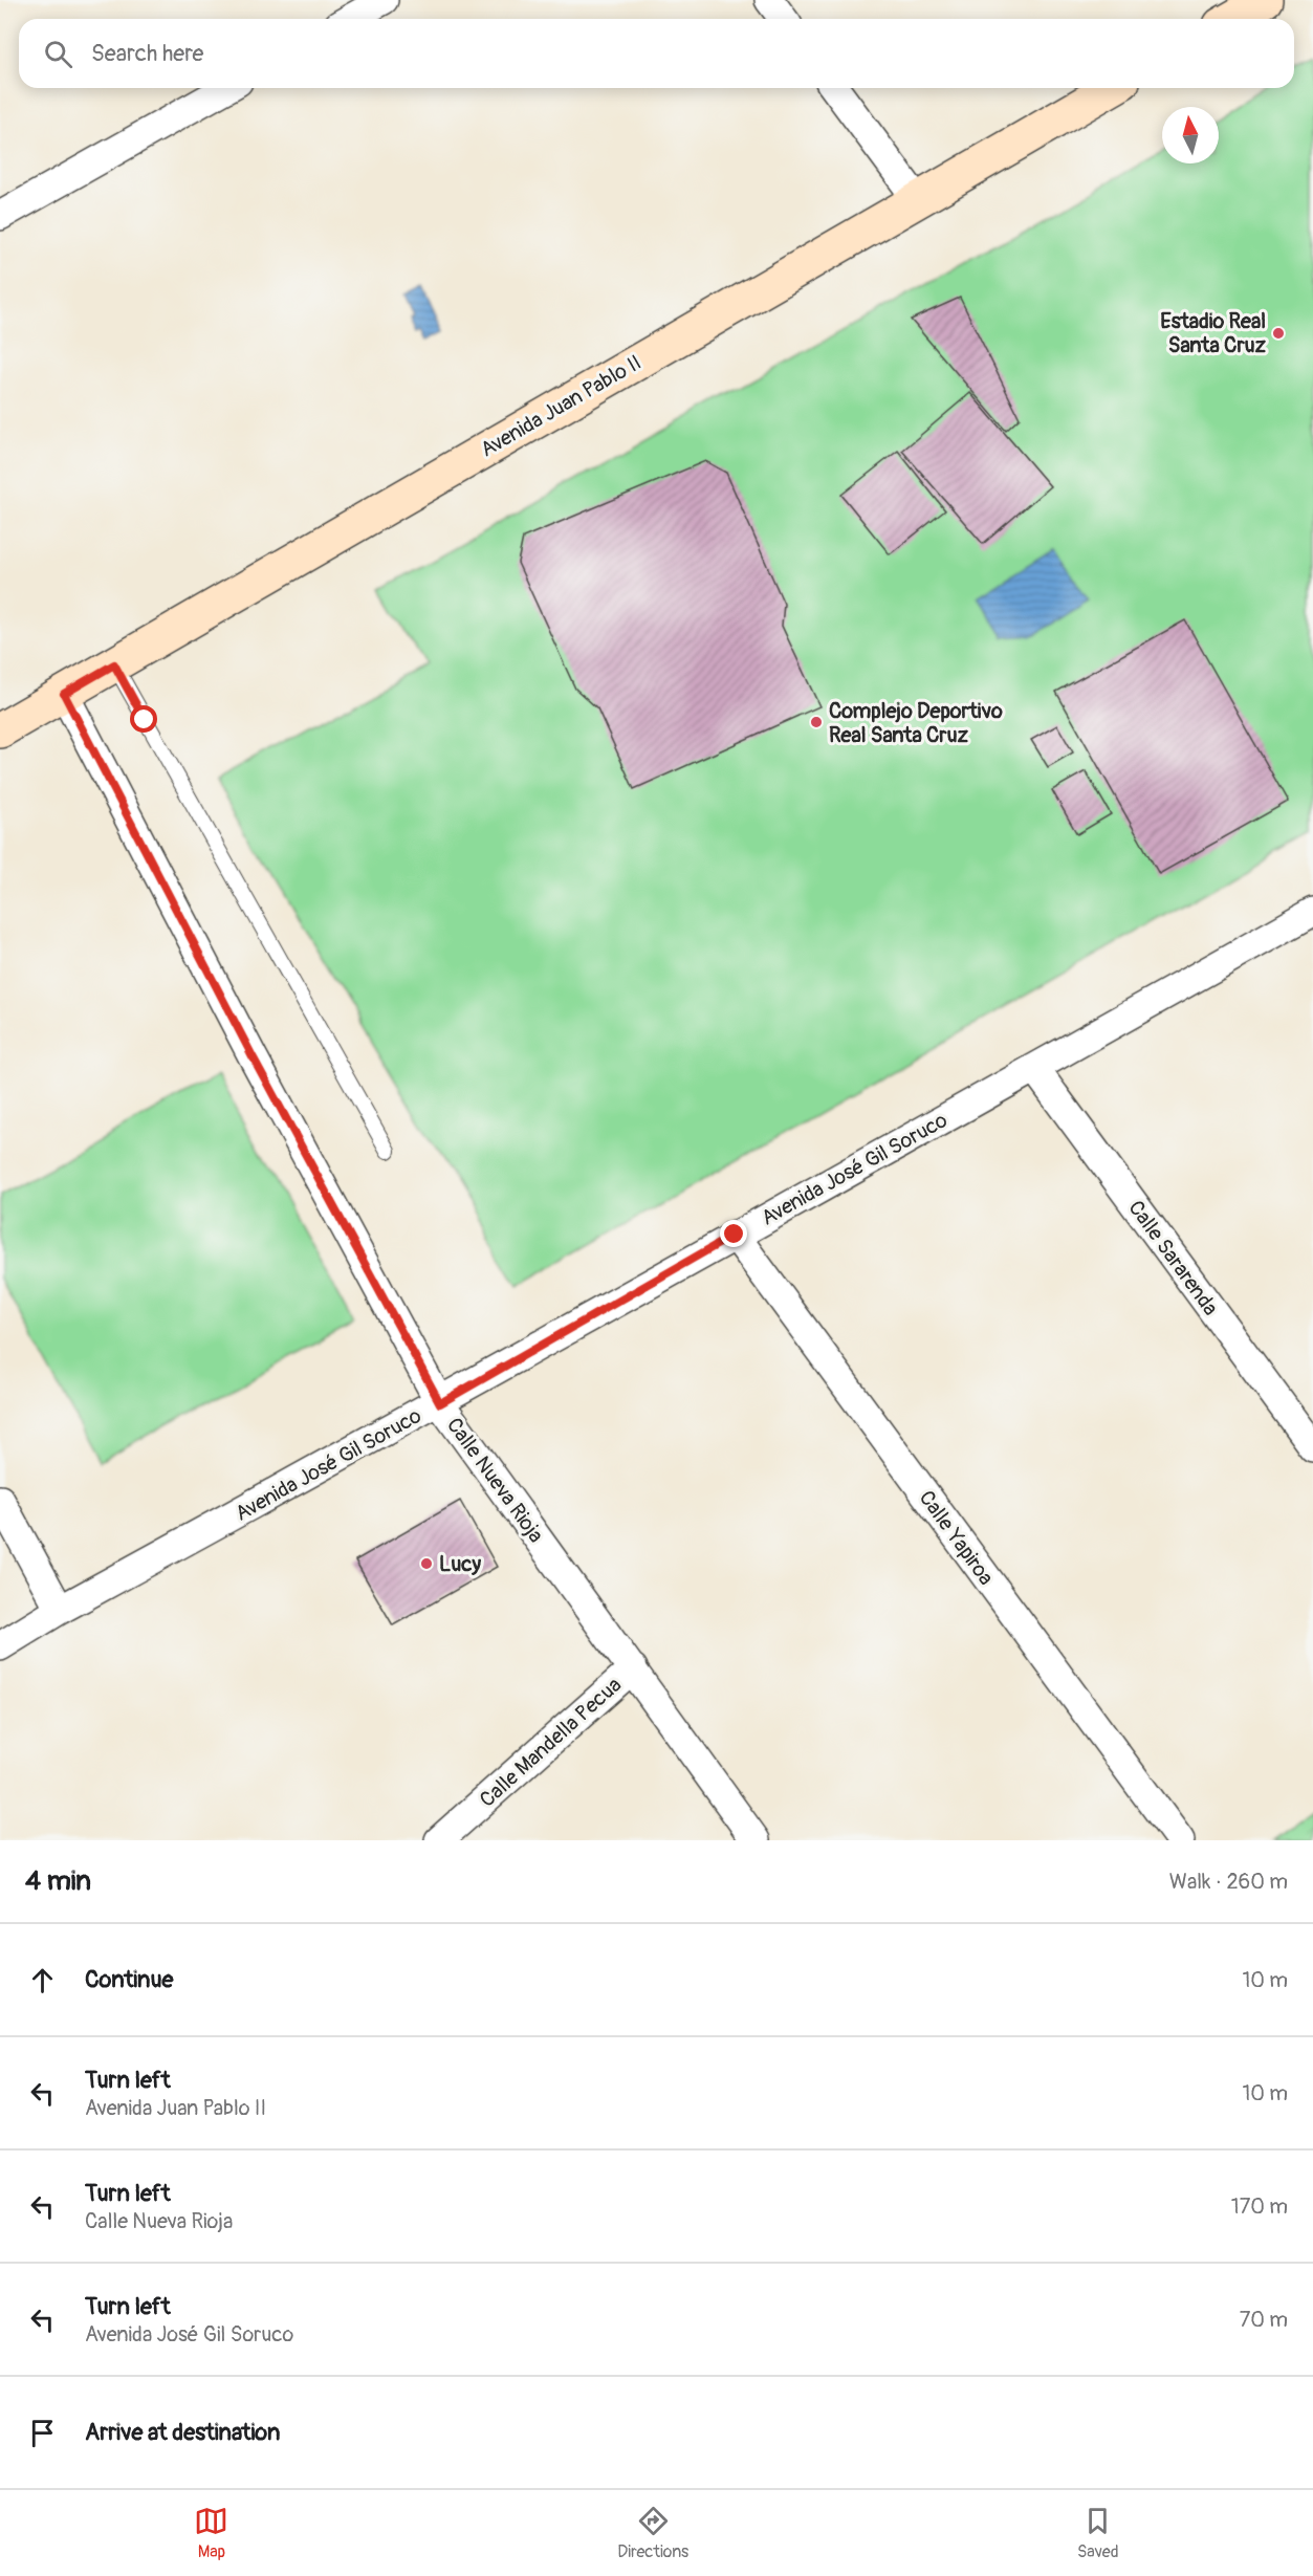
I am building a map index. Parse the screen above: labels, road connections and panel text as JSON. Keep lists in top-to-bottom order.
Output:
{
  "streets": {
    "street": [
      "Avenida Juan Pablo II",
      "Avenida José Gil Soruco",
      "Calle Sararenda",
      "Calle Nueva Rioja",
      "Calle Yapiroa",
      "Calle Mandella Pecua"
    ]
  },
  "crossings": [
    ["Avenida Juan Pablo II", "Calle Nueva Rioja"],
    ["Avenida José Gil Soruco", "Calle Sararenda"],
    ["Avenida José Gil Soruco", "Calle Nueva Rioja"],
    ["Avenida José Gil Soruco", "Calle Yapiroa"],
    ["Calle Nueva Rioja", "Calle Mandella Pecua"]
  ],
  "places": ["Estadio Real Santa Cruz", "Complejo Deportivo Real Santa Cruz", "Lucy"],
  "north": "top",
  "page": {
    "search": "Search here",
    "heading": ["4 min", "Walk · 260 m"],
    "list": [
      ["Continue", "10 m"],
      ["Turn left", "Avenida Juan Pablo II", "10 m"],
      ["Turn left", "Calle Nueva Rioja", "170 m"],
      ["Turn left", "Avenida José Gil Soruco", "70 m"],
      "Arrive at destination"
    ],
    "nav": ["Map", "Directions", "Saved"]
  }
}
